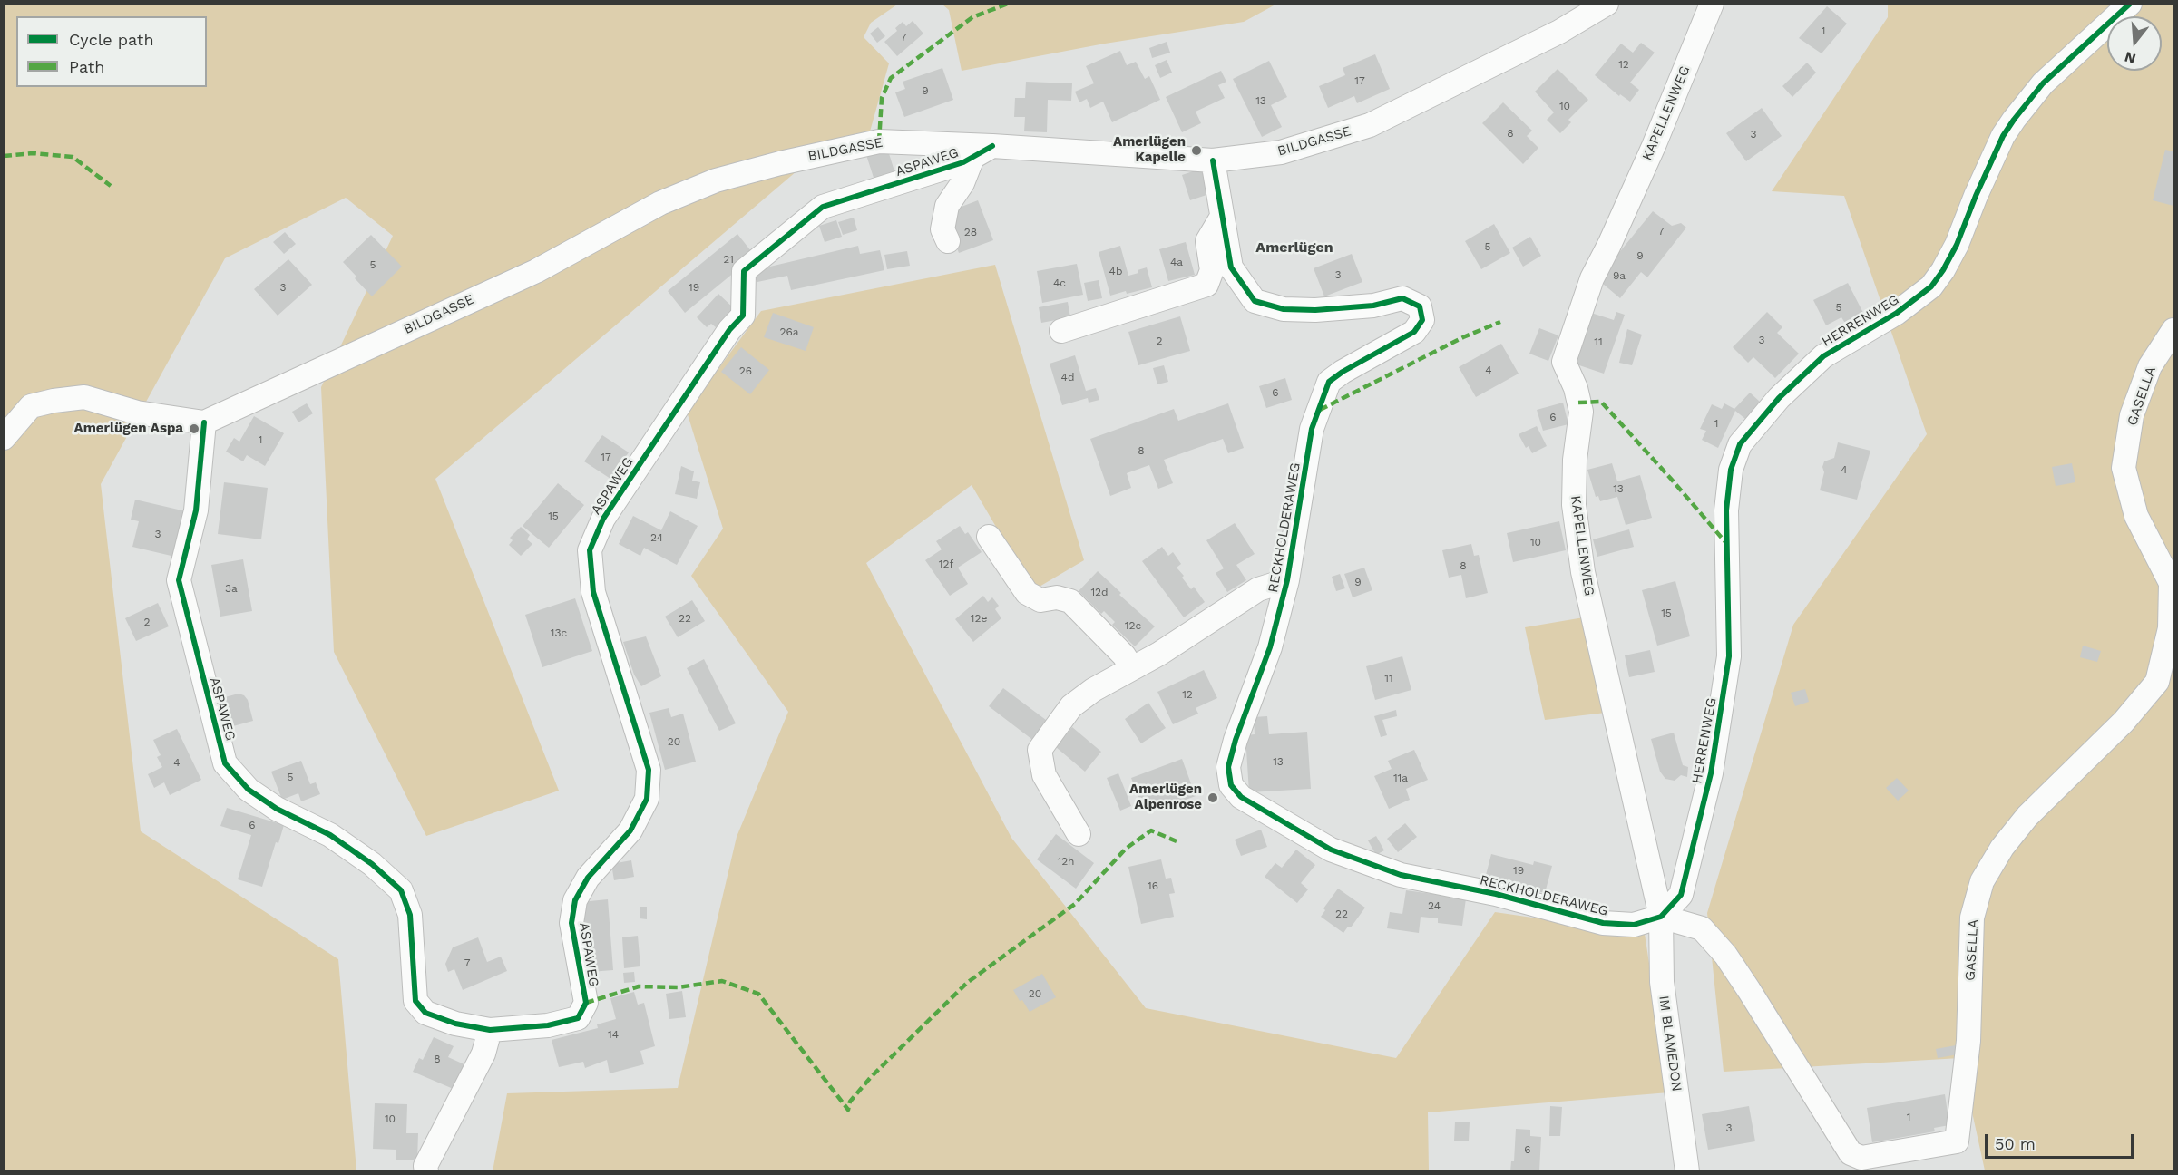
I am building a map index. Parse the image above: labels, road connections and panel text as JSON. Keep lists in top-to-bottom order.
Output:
{
  "streets": {
    "street": [
      "KAPELLENWEG",
      "BILDGASSE",
      "ASPAWEG",
      "HERRENWEG",
      "GASELLA",
      "RECKHOLDERAWEG",
      "IM BLAMEDON"
    ]
  },
  "crossings": [
    ["KAPELLENWEG", "HERRENWEG"],
    ["KAPELLENWEG", "GASELLA"],
    ["KAPELLENWEG", "RECKHOLDERAWEG"],
    ["KAPELLENWEG", "IM BLAMEDON"],
    ["BILDGASSE", "ASPAWEG"],
    ["BILDGASSE", "RECKHOLDERAWEG"],
    ["HERRENWEG", "GASELLA"],
    ["HERRENWEG", "RECKHOLDERAWEG"],
    ["HERRENWEG", "IM BLAMEDON"],
    ["GASELLA", "RECKHOLDERAWEG"],
    ["GASELLA", "IM BLAMEDON"],
    ["RECKHOLDERAWEG", "IM BLAMEDON"]
  ],
  "districts": ["Amerlügen"],
  "places": ["Amerlügen Kapelle", "Amerlügen Aspa", "Amerlügen Alpenrose"],
  "house_numbers": [
    "1",
    "7",
    "12",
    "17",
    "9",
    "13",
    "10",
    "8",
    "3",
    "7",
    "28",
    "5",
    "9",
    "21",
    "4a",
    "5",
    "4b",
    "3",
    "9a",
    "4c",
    "3",
    "19",
    "5",
    "26a",
    "3",
    "2",
    "11",
    "4",
    "26",
    "4d",
    "6",
    "6",
    "1",
    "1",
    "8",
    "17",
    "4",
    "13",
    "15",
    "3",
    "24",
    "10",
    "12f",
    "8",
    "9",
    "3a",
    "12d",
    "15",
    "22",
    "12e",
    "2",
    "12c",
    "13c",
    "11",
    "12",
    "20",
    "13",
    "4",
    "5",
    "11a",
    "6",
    "12h",
    "19",
    "16",
    "24",
    "22",
    "7",
    "20",
    "14",
    "8",
    "1",
    "10",
    "3",
    "6"
  ],
  "legend": ["Cycle path", "Path"],
  "scale_bar": "50 m",
  "north": "bottom"
}
